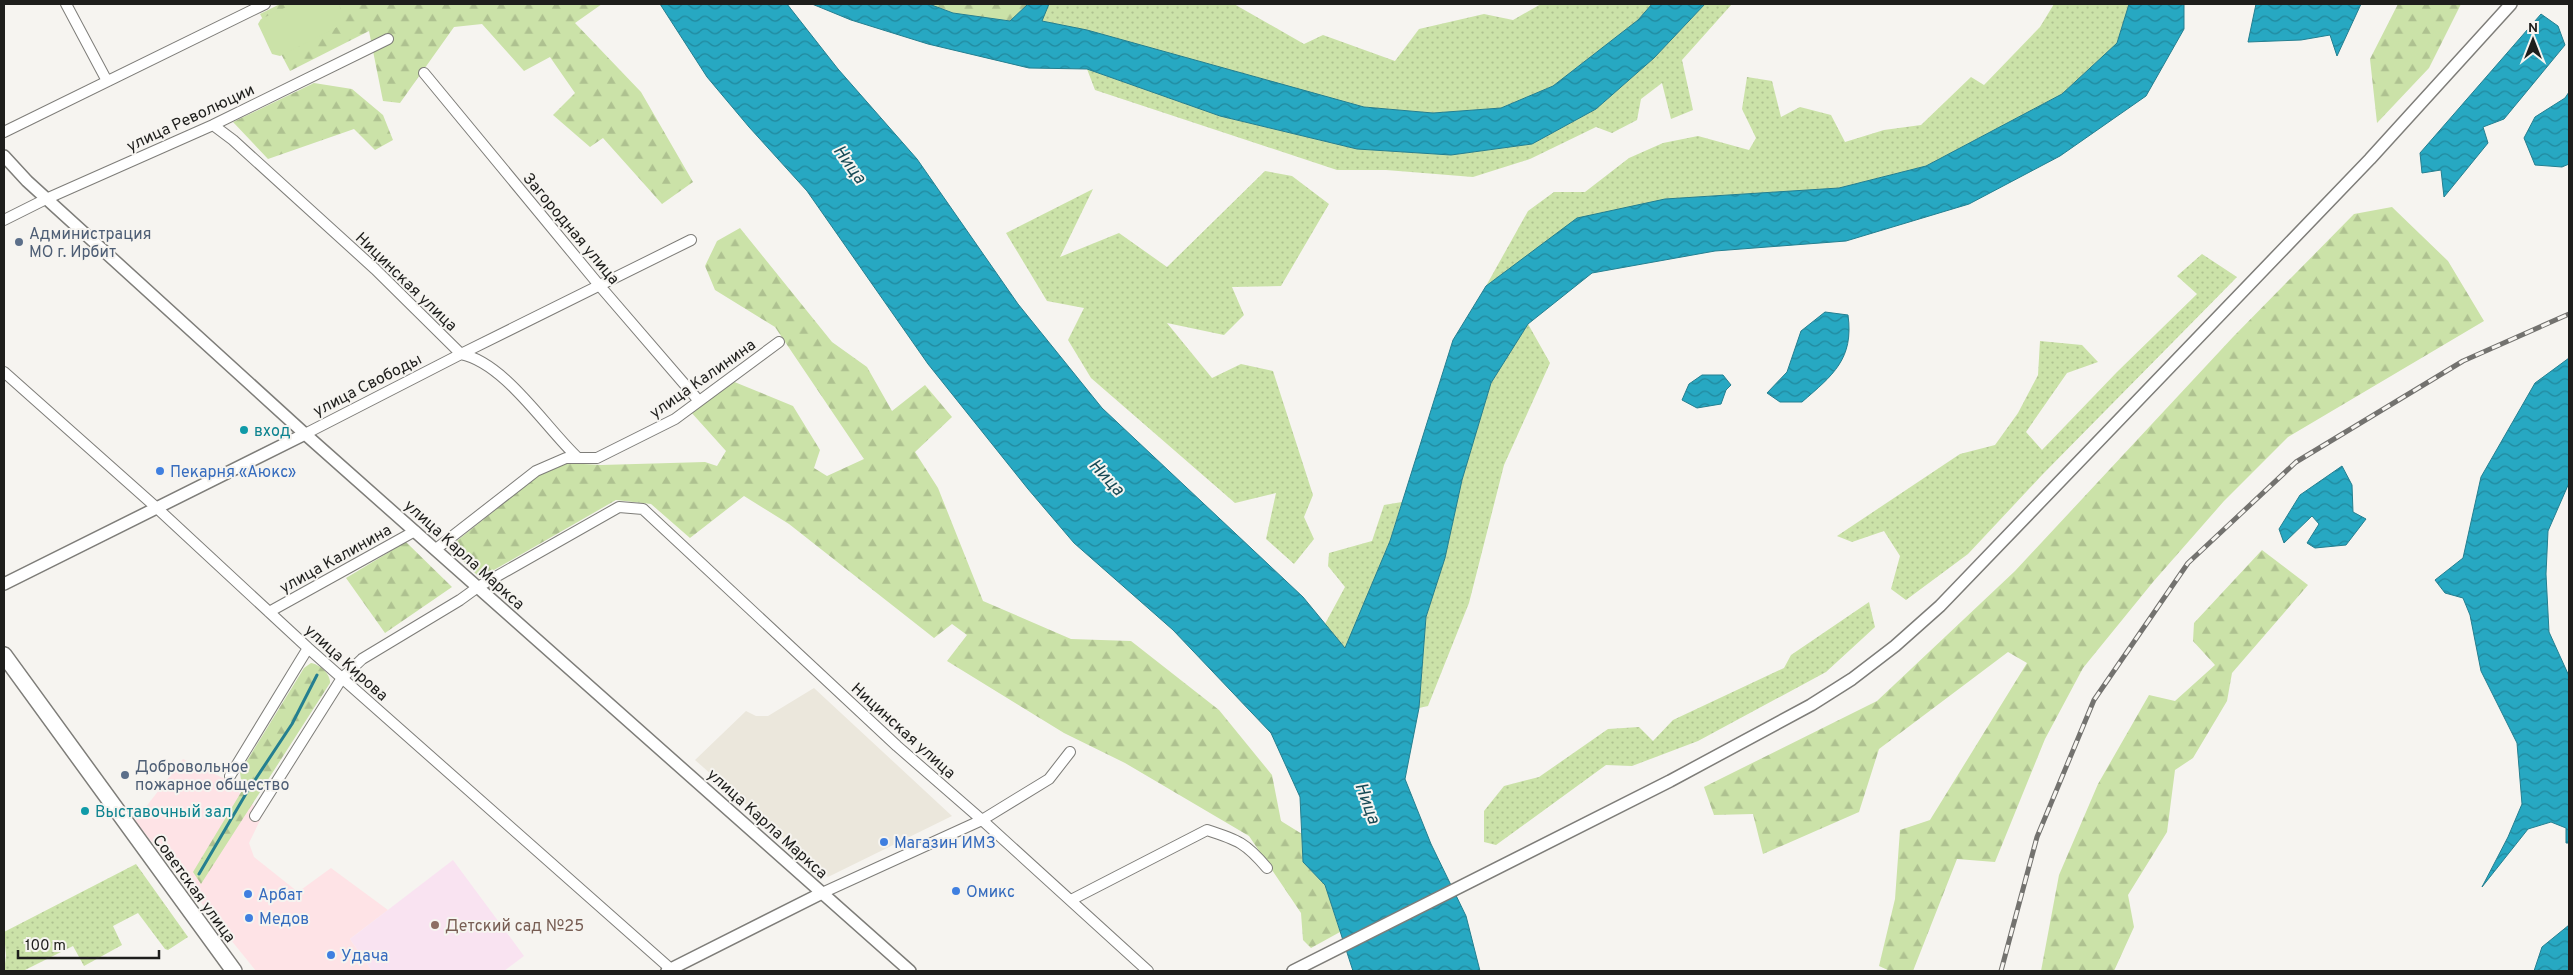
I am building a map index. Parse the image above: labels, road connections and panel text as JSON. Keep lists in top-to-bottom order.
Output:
{
  "streets": {
    "main road": ["Советская улица"],
    "street": [
      "улица Революции",
      "Загородная улица",
      "Ницинская улица",
      "улица Калинина",
      "улица Свободы",
      "улица Карла Маркса",
      "улица Кирова"
    ]
  },
  "crossings": [
    ["улица Революции", "Ницинская улица"],
    ["улица Революции", "улица Карла Маркса"],
    ["Загородная улица", "улица Калинина"],
    ["Загородная улица", "улица Свободы"],
    ["Ницинская улица", "улица Калинина"],
    ["Ницинская улица", "улица Свободы"],
    ["Ницинская улица", "улица Карла Маркса"],
    ["улица Калинина", "улица Карла Маркса"],
    ["улица Калинина", "улица Кирова"],
    ["улица Свободы", "улица Карла Маркса"],
    ["улица Свободы", "улица Кирова"]
  ],
  "water": ["Ница"],
  "places": [
    "Администрация МО г. Ирбит",
    "вход",
    "Пекарня «Аюкс»",
    "Добровольное пожарное общество",
    "Выставочный зал",
    "Магазин ИМЗ",
    "Омикс",
    "Арбат",
    "Медов",
    "Детский сад №25",
    "Удача"
  ],
  "scale_bar": "100 m",
  "north": "top"
}
